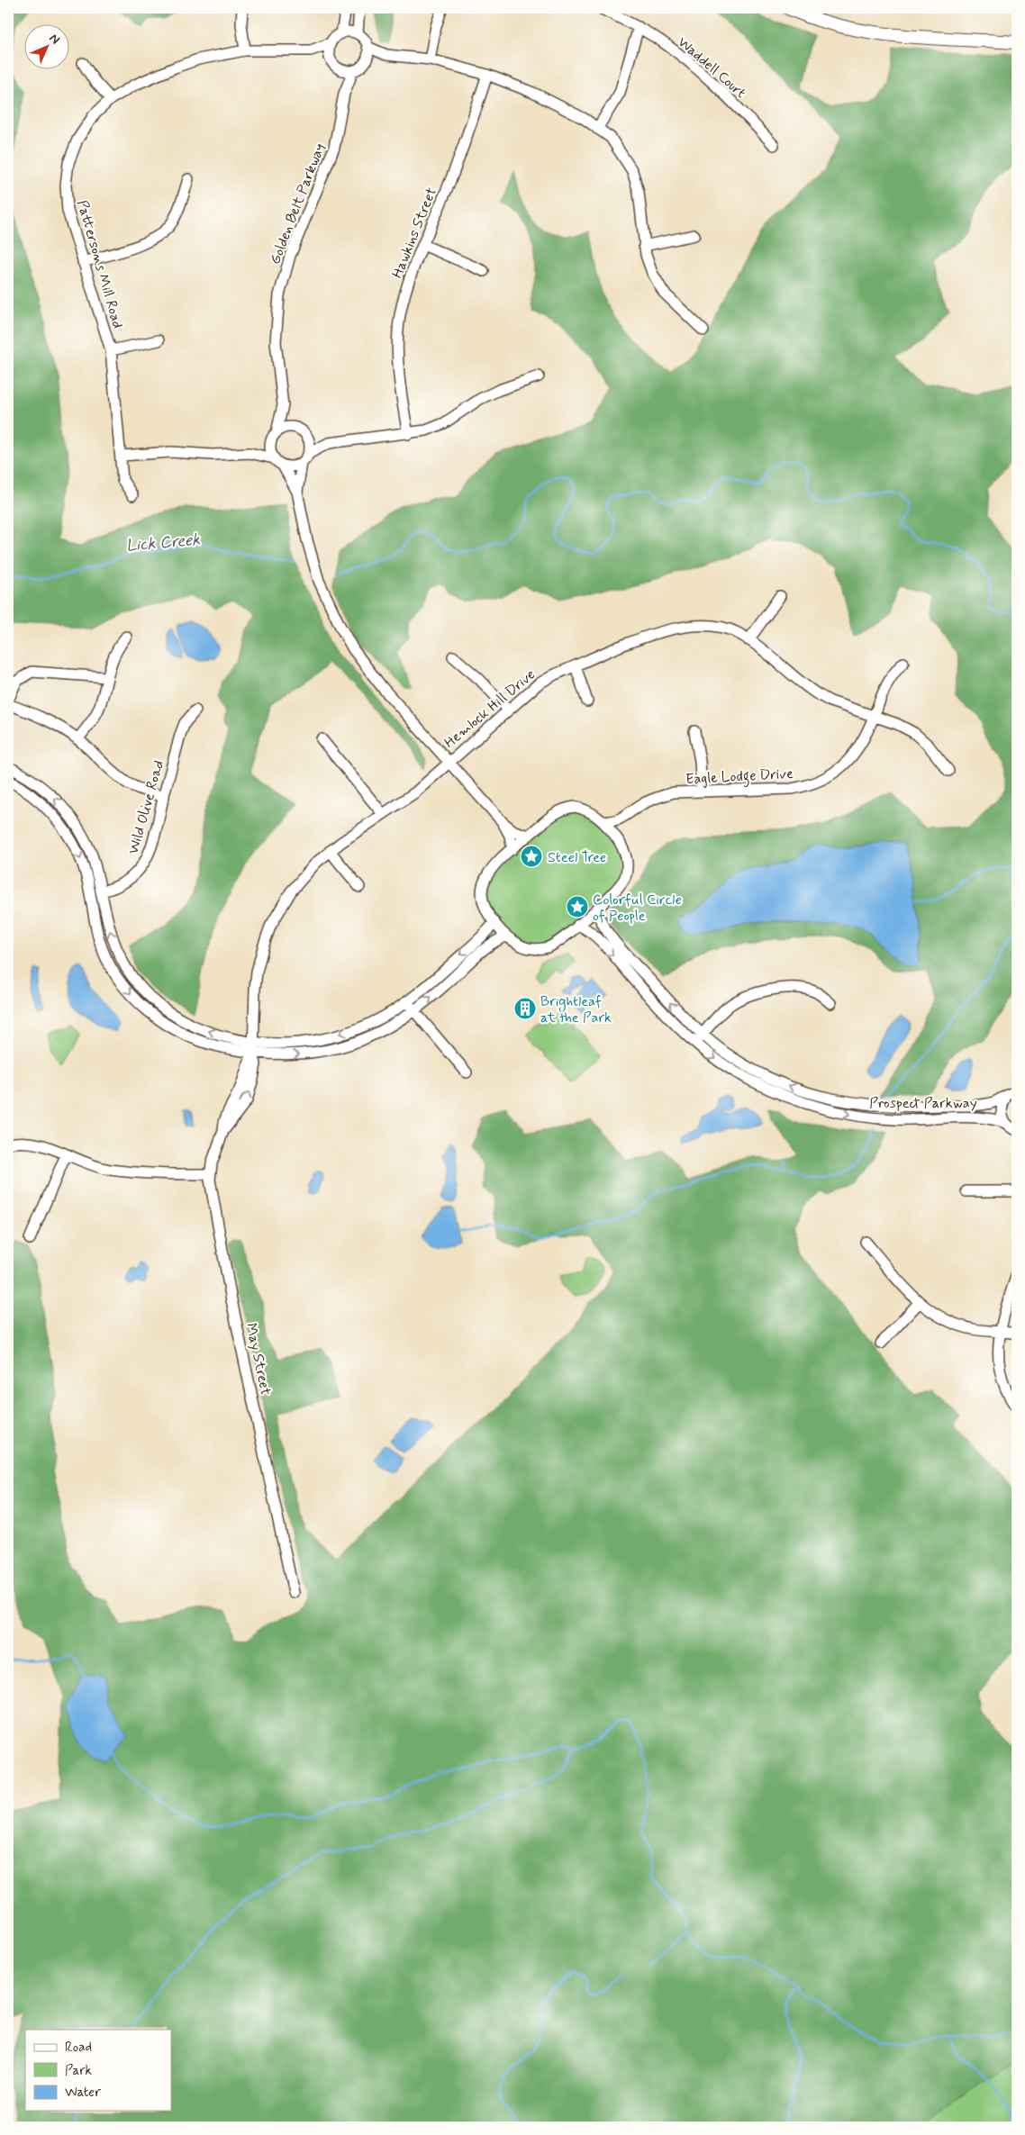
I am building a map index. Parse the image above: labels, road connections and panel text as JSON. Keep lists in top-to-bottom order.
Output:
{
  "streets": {
    "street": [
      "Waddell Court",
      "Golden Belt Parkway",
      "Hawkins Street",
      "Pattersons Mill Road",
      "Hemlock Hill Drive",
      "Eagle Lodge Drive",
      "Wild Olive Road",
      "Prospect Parkway",
      "May Street"
    ]
  },
  "crossings": [
    ["Golden Belt Parkway", "Pattersons Mill Road"],
    ["Hemlock Hill Drive", "Eagle Lodge Drive"],
    ["Hemlock Hill Drive", "May Street"],
    ["Eagle Lodge Drive", "Prospect Parkway"]
  ],
  "water": ["Lick Creek"],
  "places": {
    "place": ["Steel Tree", "Colorful Circle of People"],
    "building": ["Brightleaf at the Park"]
  },
  "legend": ["Road", "Park", "Water"],
  "north": "top right"
}
